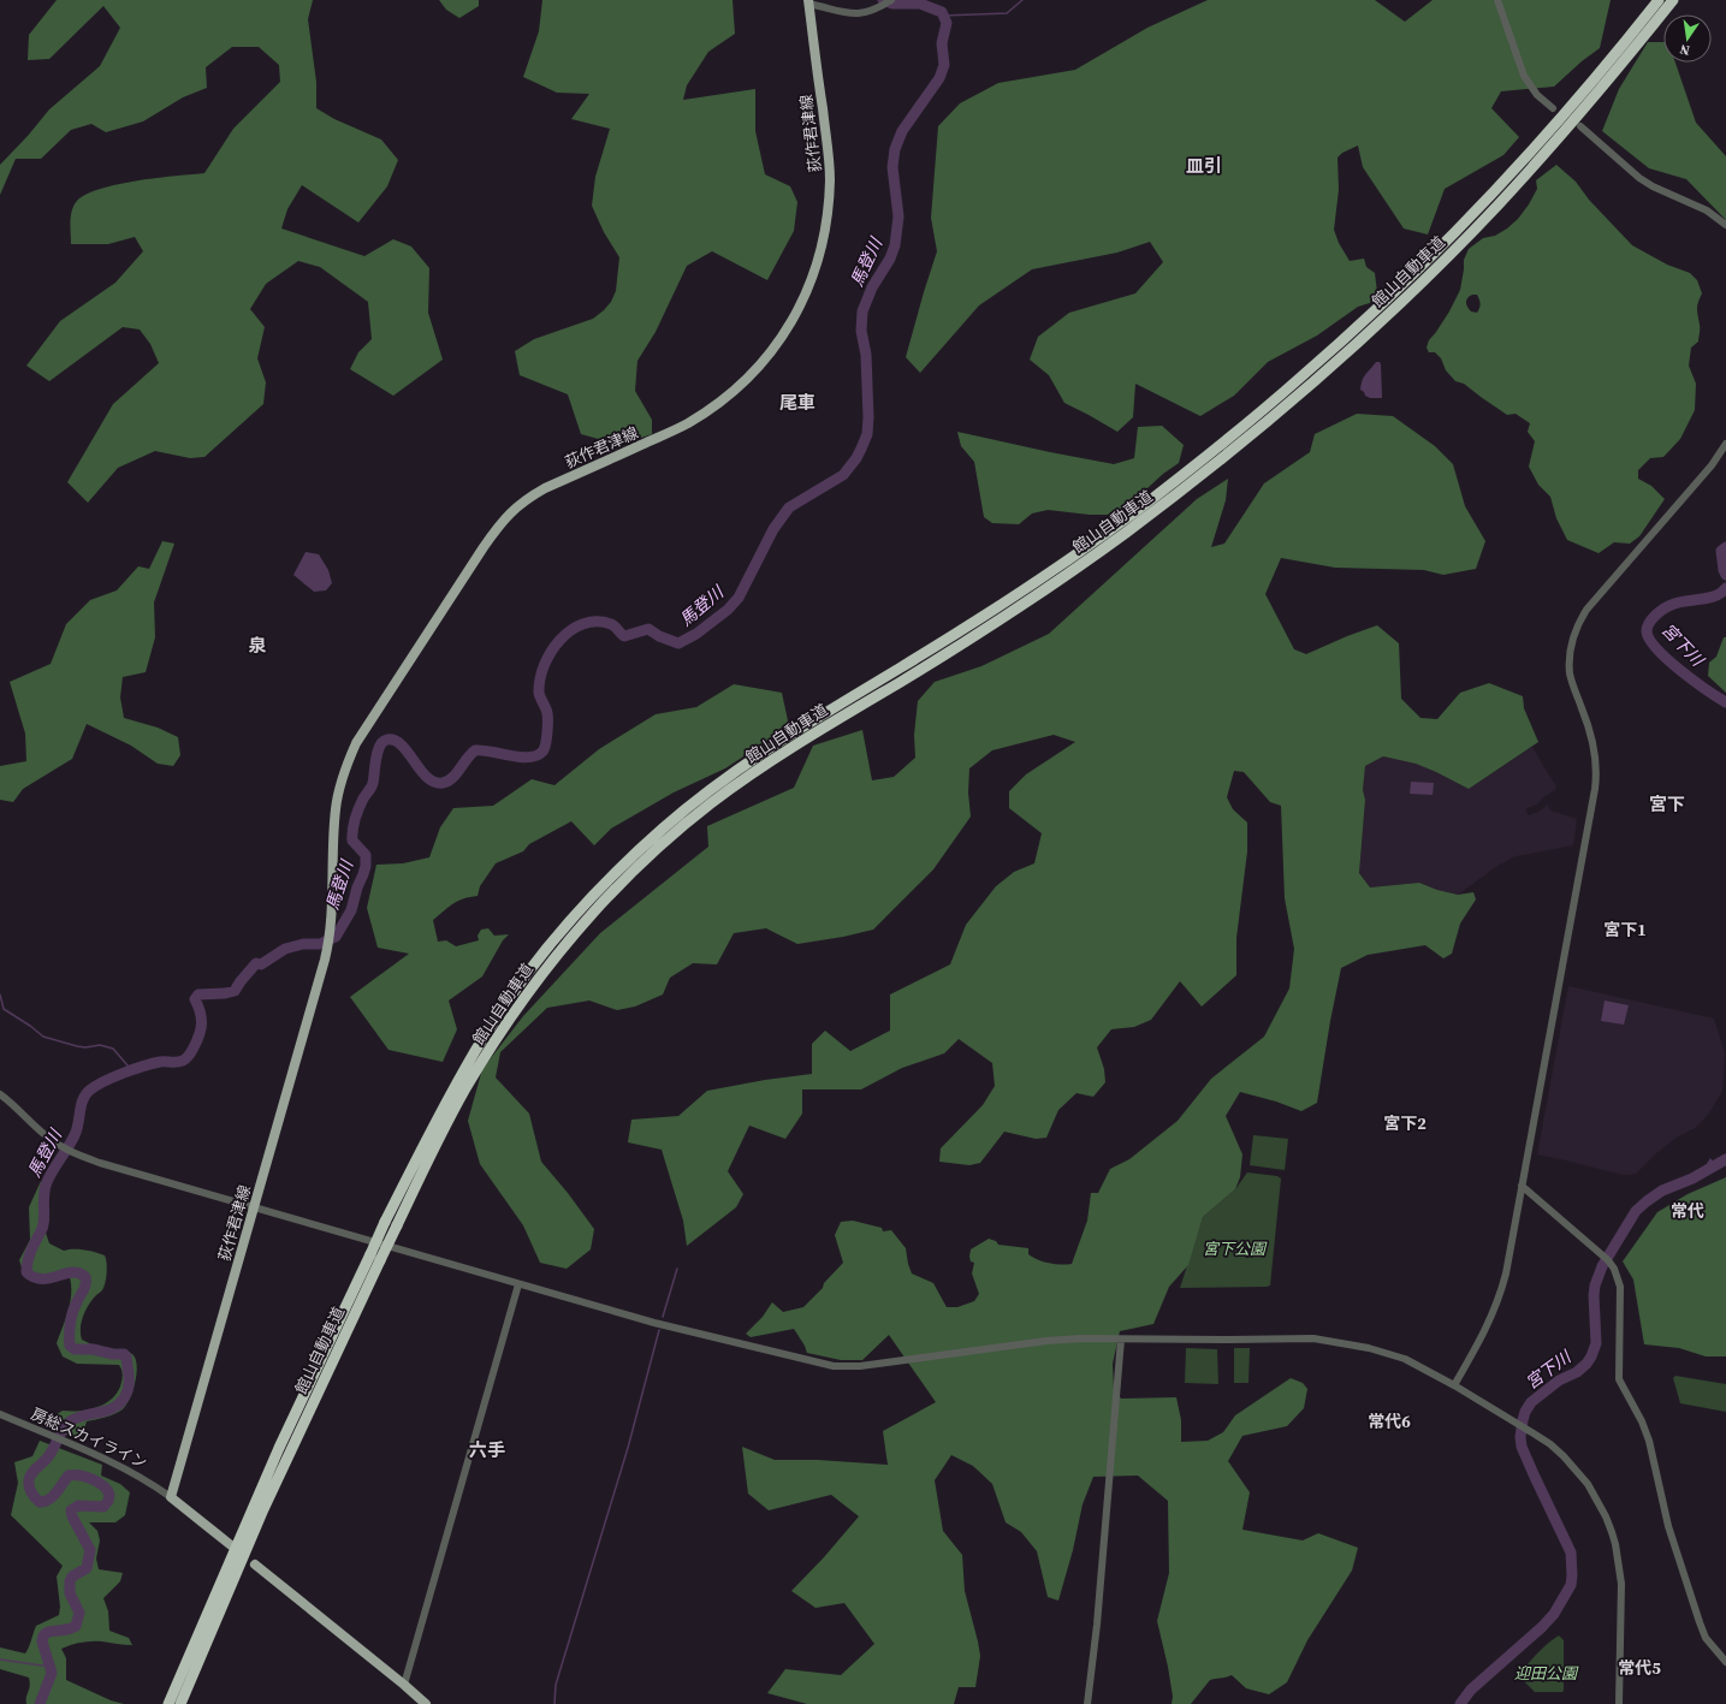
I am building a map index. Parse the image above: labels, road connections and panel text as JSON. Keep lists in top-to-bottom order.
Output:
{
  "streets": {
    "highway": ["館山自動車道"],
    "main road": ["荻作君津線", "房総スカイライン"]
  },
  "crossings": [
    ["荻作君津線", "房総スカイライン"]
  ],
  "districts": [
    "皿引",
    "尾車",
    "泉",
    "宮下",
    "宮下1",
    "宮下2",
    "常代",
    "常代6",
    "六手",
    "常代5"
  ],
  "water": ["馬登川", "宮下川"],
  "parks": ["宮下公園", "迎田公園"],
  "north": "bottom"
}
